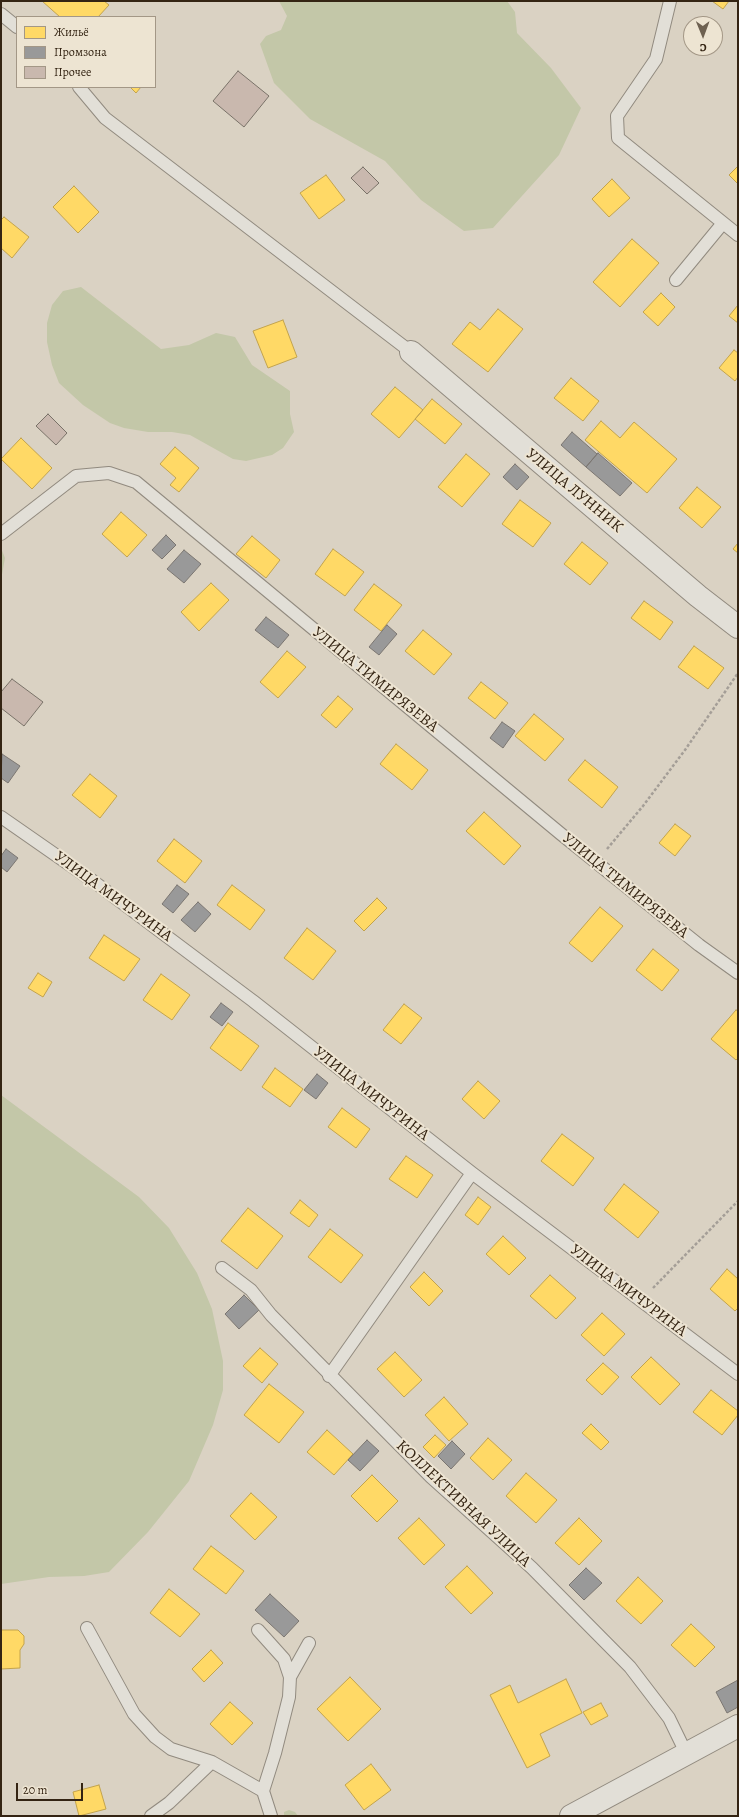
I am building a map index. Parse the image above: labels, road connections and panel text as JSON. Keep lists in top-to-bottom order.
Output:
{
  "streets": {
    "street": ["УЛИЦА ЛУННИК"],
    "lane": ["УЛИЦА ТИМИРЯЗЕВА", "УЛИЦА МИЧУРИНА", "КОЛЛЕКТИВНАЯ УЛИЦА"]
  },
  "legend": ["Жильё", "Промзона", "Прочее"],
  "scale_bar": "20 m",
  "north": "bottom"
}
